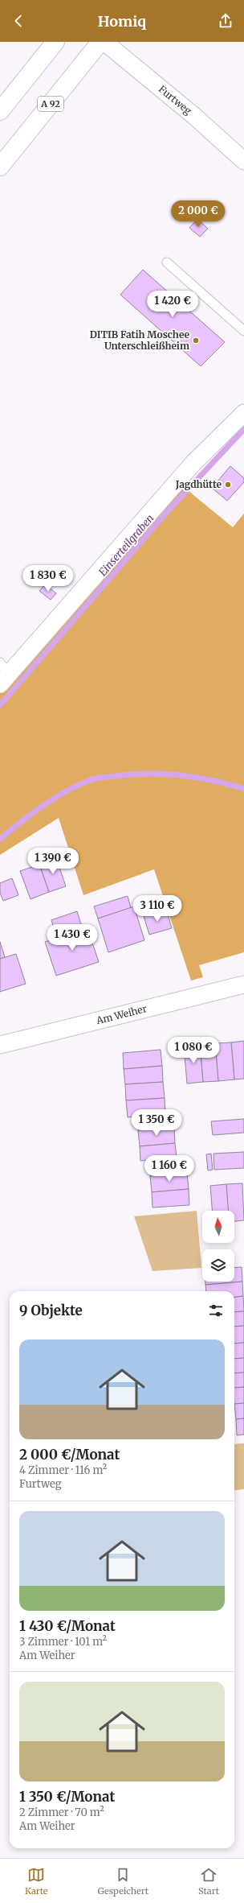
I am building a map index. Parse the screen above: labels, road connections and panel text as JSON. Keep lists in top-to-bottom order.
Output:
{
  "streets": {
    "highway": ["A 92"],
    "street": ["Furtweg", "Am Weiher"]
  },
  "water": ["Einserteilgraben"],
  "places": ["DITIB Fatih Moschee Unterschleißheim", "Jagdhütte"],
  "north": "top",
  "page": {
    "header": "Homiq",
    "price": [
      "2 000 €",
      "1 420 €",
      "1 830 €",
      "1 390 €",
      "3 110 €",
      "1 430 €",
      "1 080 €",
      "1 350 €",
      "1 160 €"
    ],
    "heading": "9 Objekte",
    "list": [
      {
        "name": "2 000 €/Monat",
        "note": "4 Zimmer · 116 m² · Furtweg"
      },
      {
        "name": "1 430 €/Monat",
        "note": "3 Zimmer · 101 m² · Am Weiher"
      },
      {
        "name": "1 350 €/Monat",
        "note": "2 Zimmer · 70 m² · Am Weiher"
      }
    ],
    "tabs": ["Karte", "Gespeichert", "Start"]
  }
}
